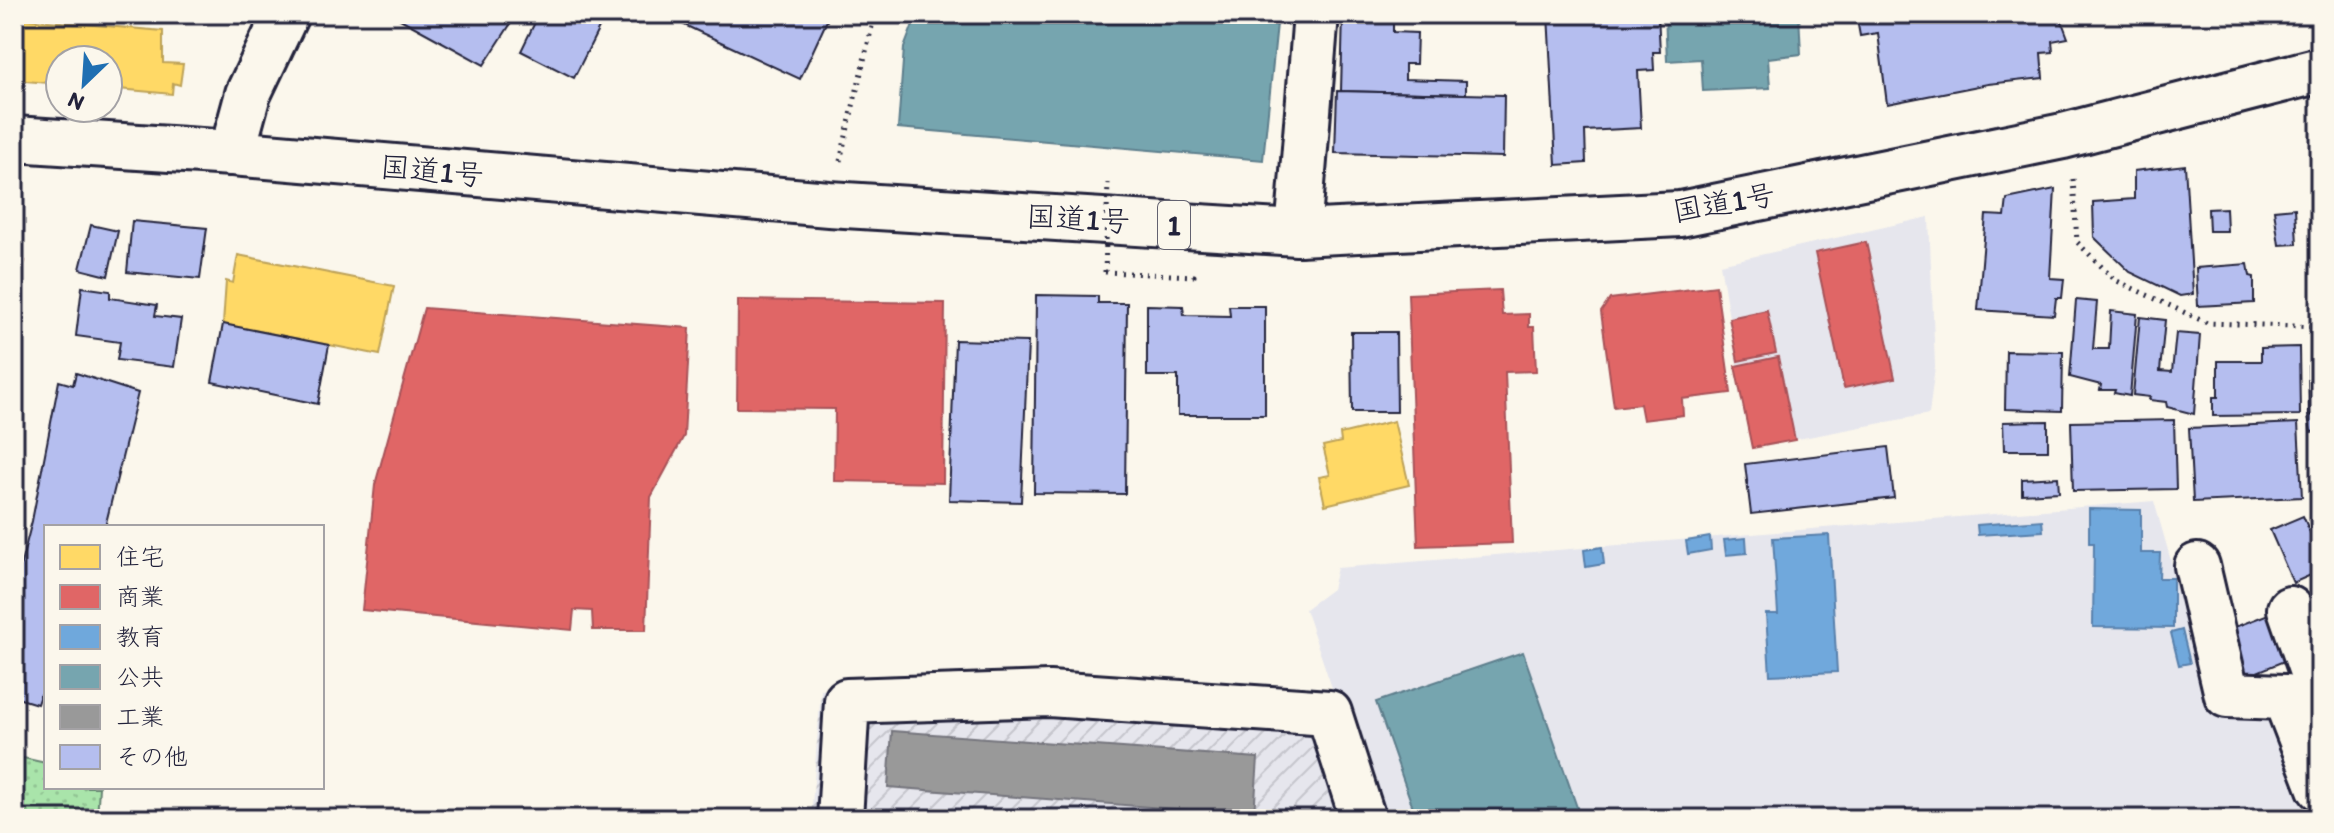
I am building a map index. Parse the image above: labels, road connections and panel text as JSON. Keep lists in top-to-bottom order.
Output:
{
  "streets": {
    "main road": ["国道1号", "1"]
  },
  "legend": [
    "住宅",
    "商業",
    "教育",
    "公共",
    "工業",
    "その他"
  ],
  "north": "bottom left"
}
